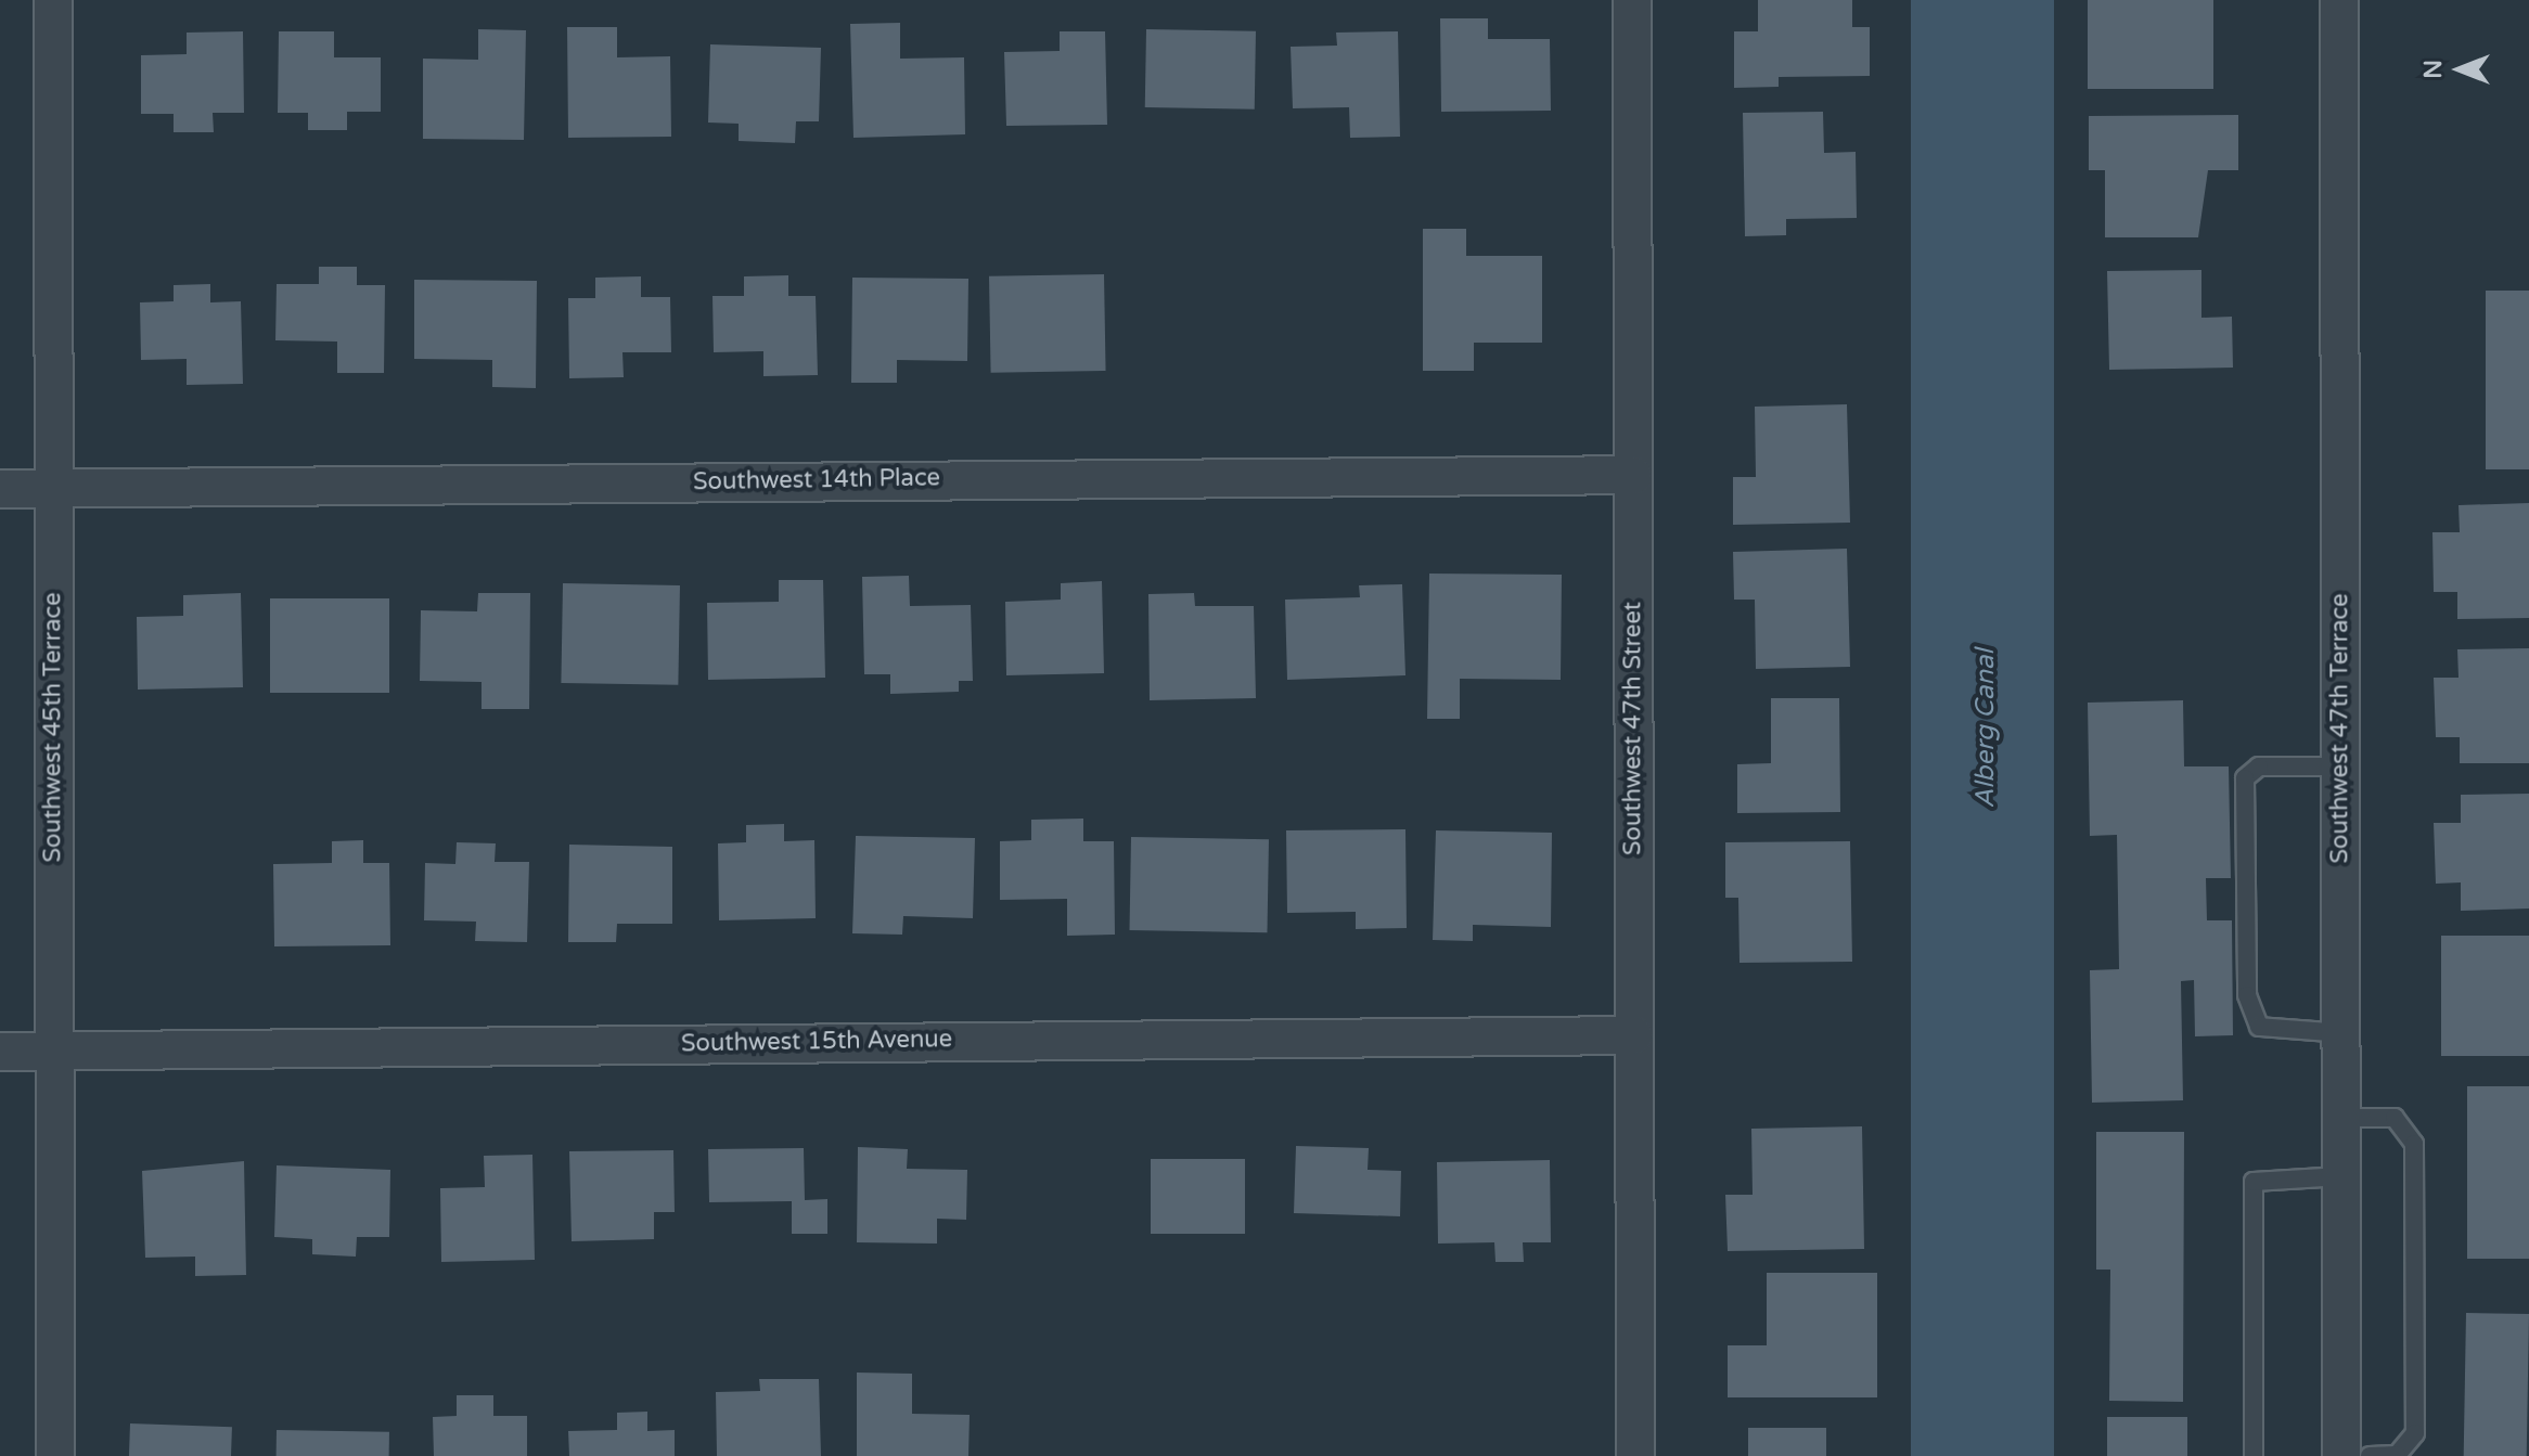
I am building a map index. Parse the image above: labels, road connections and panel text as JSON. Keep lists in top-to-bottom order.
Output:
{
  "streets": {
    "street": [
      "Southwest 14th Place",
      "Southwest 45th Terrace",
      "Southwest 47th Street",
      "Southwest 47th Terrace",
      "Southwest 15th Avenue"
    ]
  },
  "crossings": [
    ["Southwest 14th Place", "Southwest 45th Terrace"],
    ["Southwest 14th Place", "Southwest 47th Street"],
    ["Southwest 45th Terrace", "Southwest 15th Avenue"],
    ["Southwest 47th Street", "Southwest 15th Avenue"]
  ],
  "water": ["Alberg Canal"],
  "north": "left"
}
